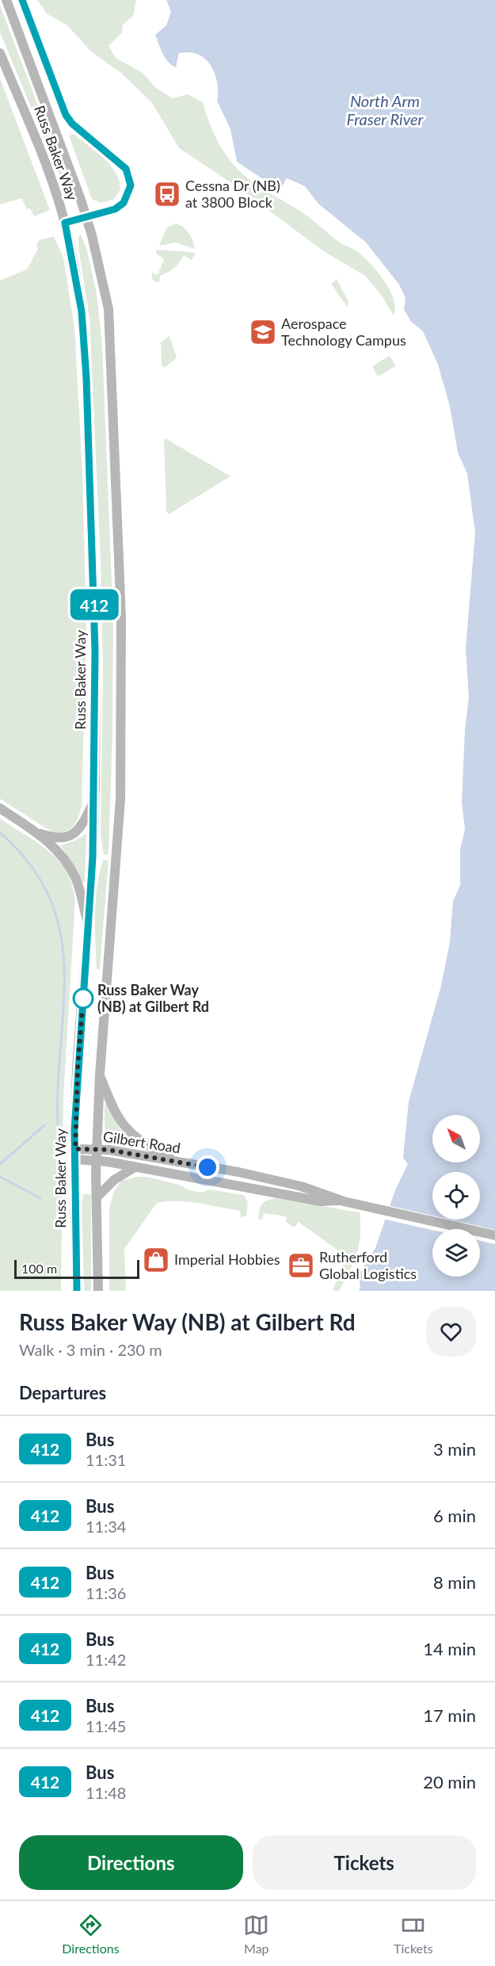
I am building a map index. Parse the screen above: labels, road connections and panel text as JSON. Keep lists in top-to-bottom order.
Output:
{
  "streets": {
    "main road": ["Russ Baker Way", "Gilbert Road"]
  },
  "crossings": [
    ["Russ Baker Way", "Gilbert Road"]
  ],
  "water": ["North Arm Fraser River"],
  "places": {
    "bus stop": ["Cessna Dr (NB) at 3800 Block"],
    "school or university": ["Aerospace Technology Campus"],
    "other": ["Russ Baker Way (NB) at Gilbert Rd"],
    "shop": ["Imperial Hobbies"],
    "office": ["Rutherford Global Logistics"]
  },
  "lines": ["bus line 412"],
  "scale_bar": "100 m",
  "north": "top left",
  "page": {
    "on_map": "412",
    "scale": "100 m",
    "heading": [
      ["Russ Baker Way (NB) at Gilbert Rd", "Walk · 3 min · 230 m"],
      "Departures"
    ],
    "list": [
      {
        "mark": "412",
        "name": "Bus",
        "note": "11:31",
        "value": "3 min"
      },
      {
        "mark": "412",
        "name": "Bus",
        "note": "11:34",
        "value": "6 min"
      },
      {
        "mark": "412",
        "name": "Bus",
        "note": "11:36",
        "value": "8 min"
      },
      {
        "mark": "412",
        "name": "Bus",
        "note": "11:42",
        "value": "14 min"
      },
      {
        "mark": "412",
        "name": "Bus",
        "note": "11:45",
        "value": "17 min"
      },
      {
        "mark": "412",
        "name": "Bus",
        "note": "11:48",
        "value": "20 min"
      }
    ],
    "buttons": ["Directions", "Tickets"],
    "tabs": ["Directions", "Map", "Tickets"]
  }
}
